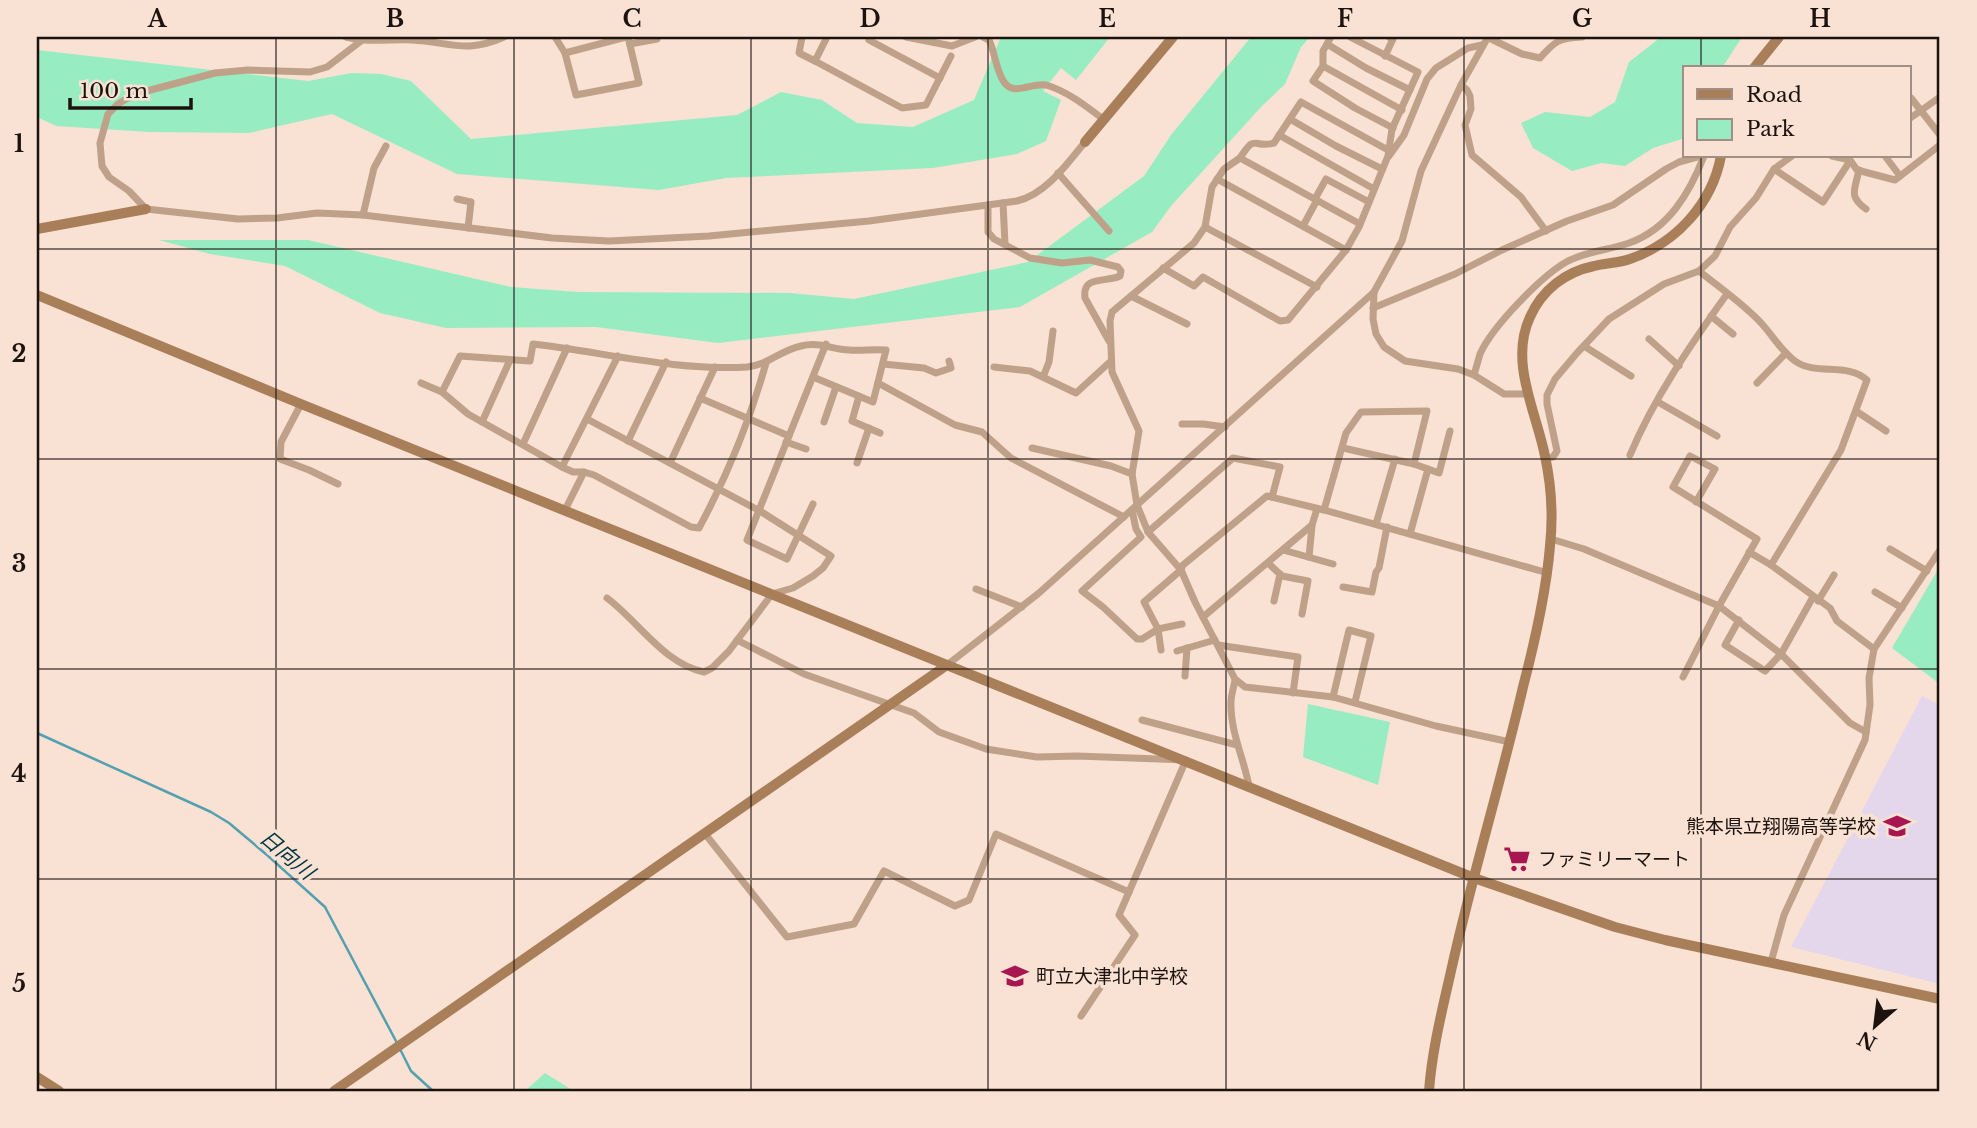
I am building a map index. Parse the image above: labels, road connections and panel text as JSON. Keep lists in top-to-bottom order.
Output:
{
  "water": ["日向川"],
  "places": {
    "school or university": ["熊本県立翔陽高等学校", "町立大津北中学校"],
    "supermarket": ["ファミリーマート"]
  },
  "legend": ["Road", "Park"],
  "scale_bar": "100 m",
  "north": "bottom left",
  "grid": {
    "columns": [
      "A",
      "B",
      "C",
      "D",
      "E",
      "F",
      "G",
      "H"
    ],
    "rows": [
      "1",
      "2",
      "3",
      "4",
      "5"
    ]
  }
}
